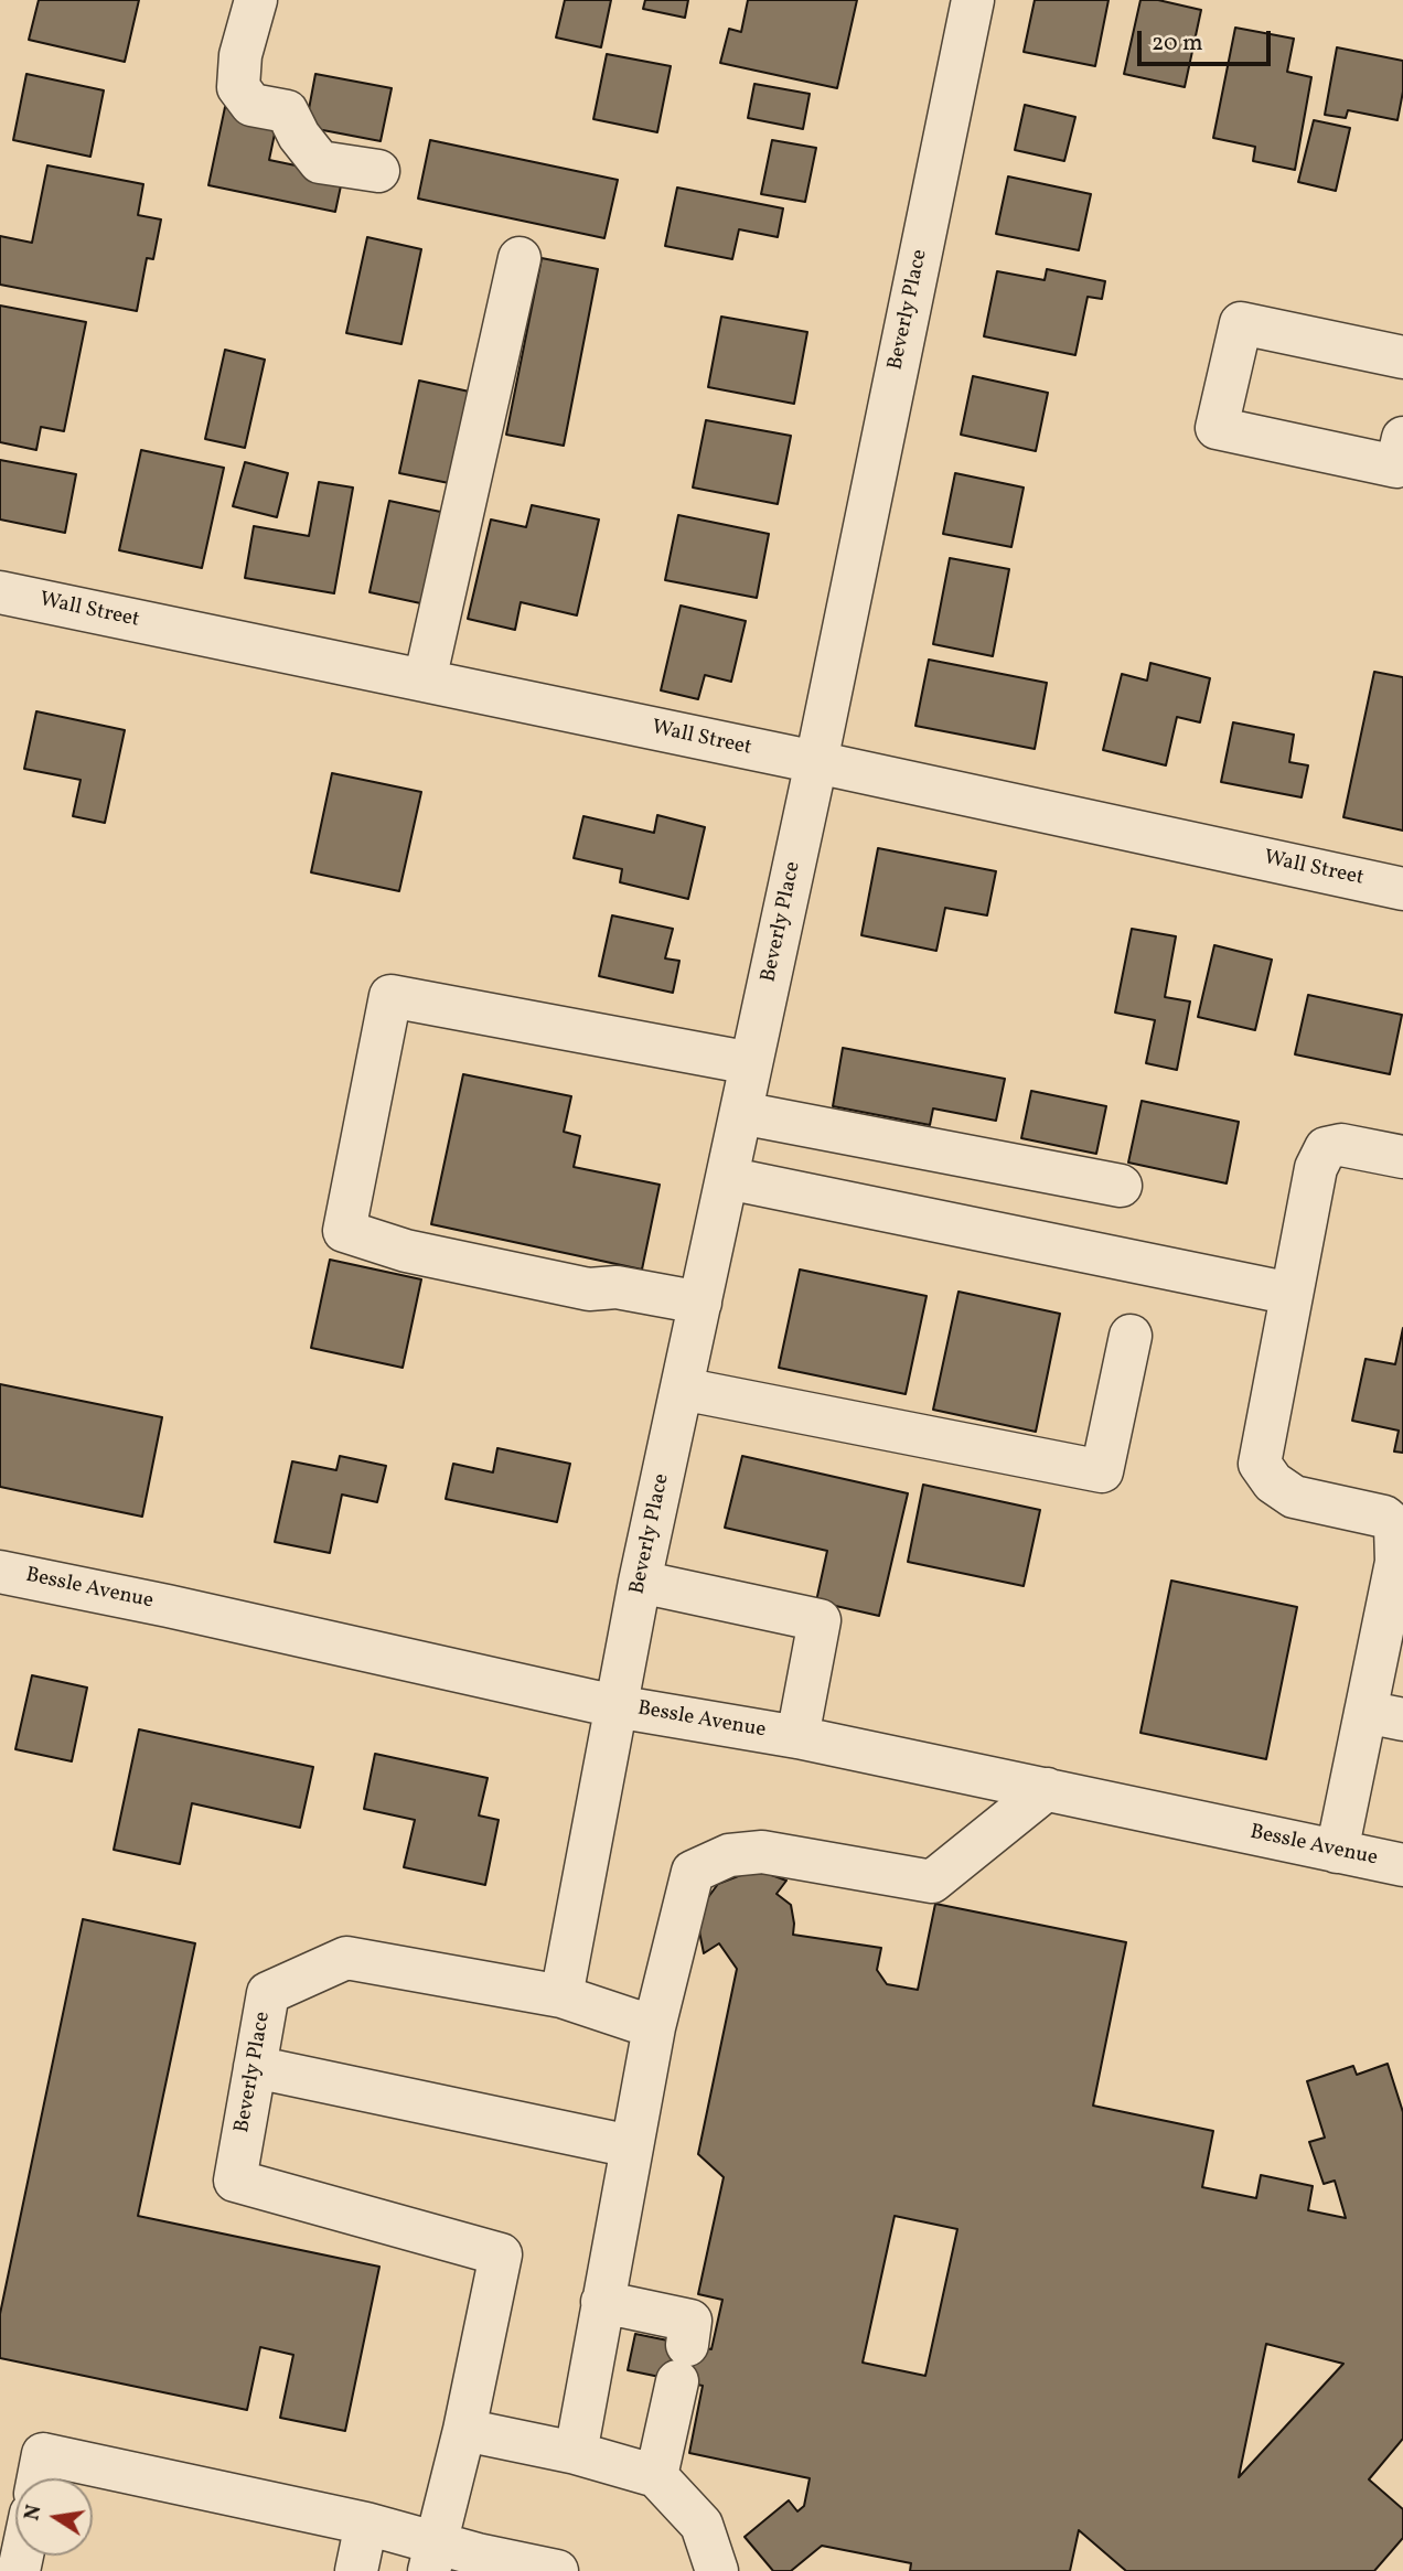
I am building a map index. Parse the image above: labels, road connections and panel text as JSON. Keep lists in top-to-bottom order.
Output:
{
  "streets": {
    "street": ["Beverly Place", "Wall Street", "Bessle Avenue"]
  },
  "crossings": [
    ["Beverly Place", "Wall Street"],
    ["Beverly Place", "Bessle Avenue"]
  ],
  "scale_bar": "20 m",
  "north": "left"
}
